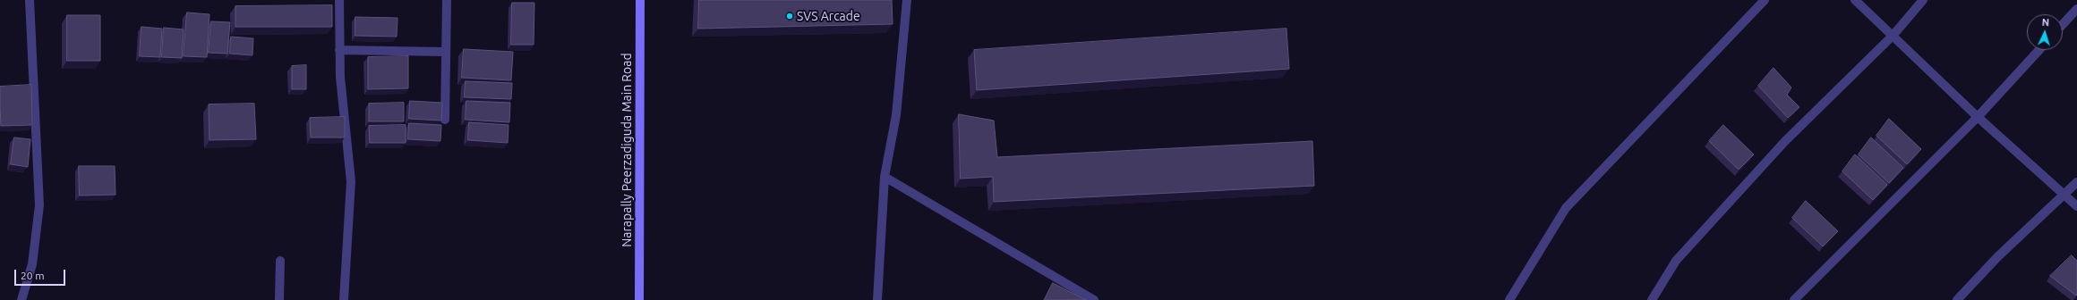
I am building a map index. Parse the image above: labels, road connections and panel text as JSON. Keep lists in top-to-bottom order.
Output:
{
  "streets": {
    "street": ["Narapally Peerzadiguda Main Road"]
  },
  "places": ["SVS Arcade"],
  "scale_bar": "20 m",
  "north": "top"
}
